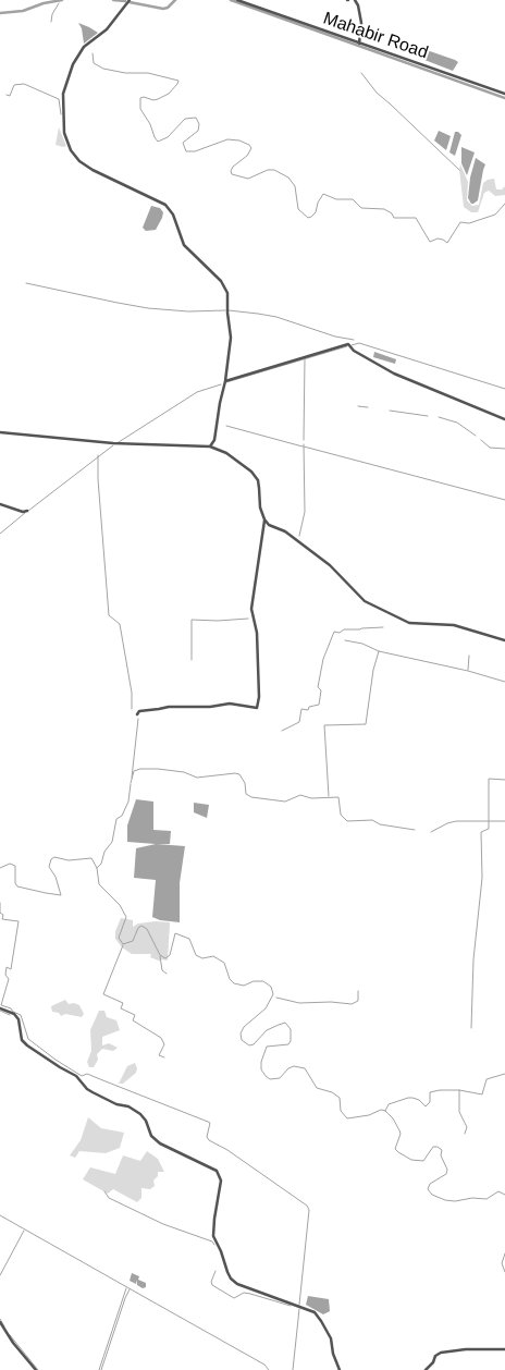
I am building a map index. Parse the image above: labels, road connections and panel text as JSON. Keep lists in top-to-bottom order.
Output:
{
  "streets": {
    "street": ["Mahabir Road"]
  }
}
